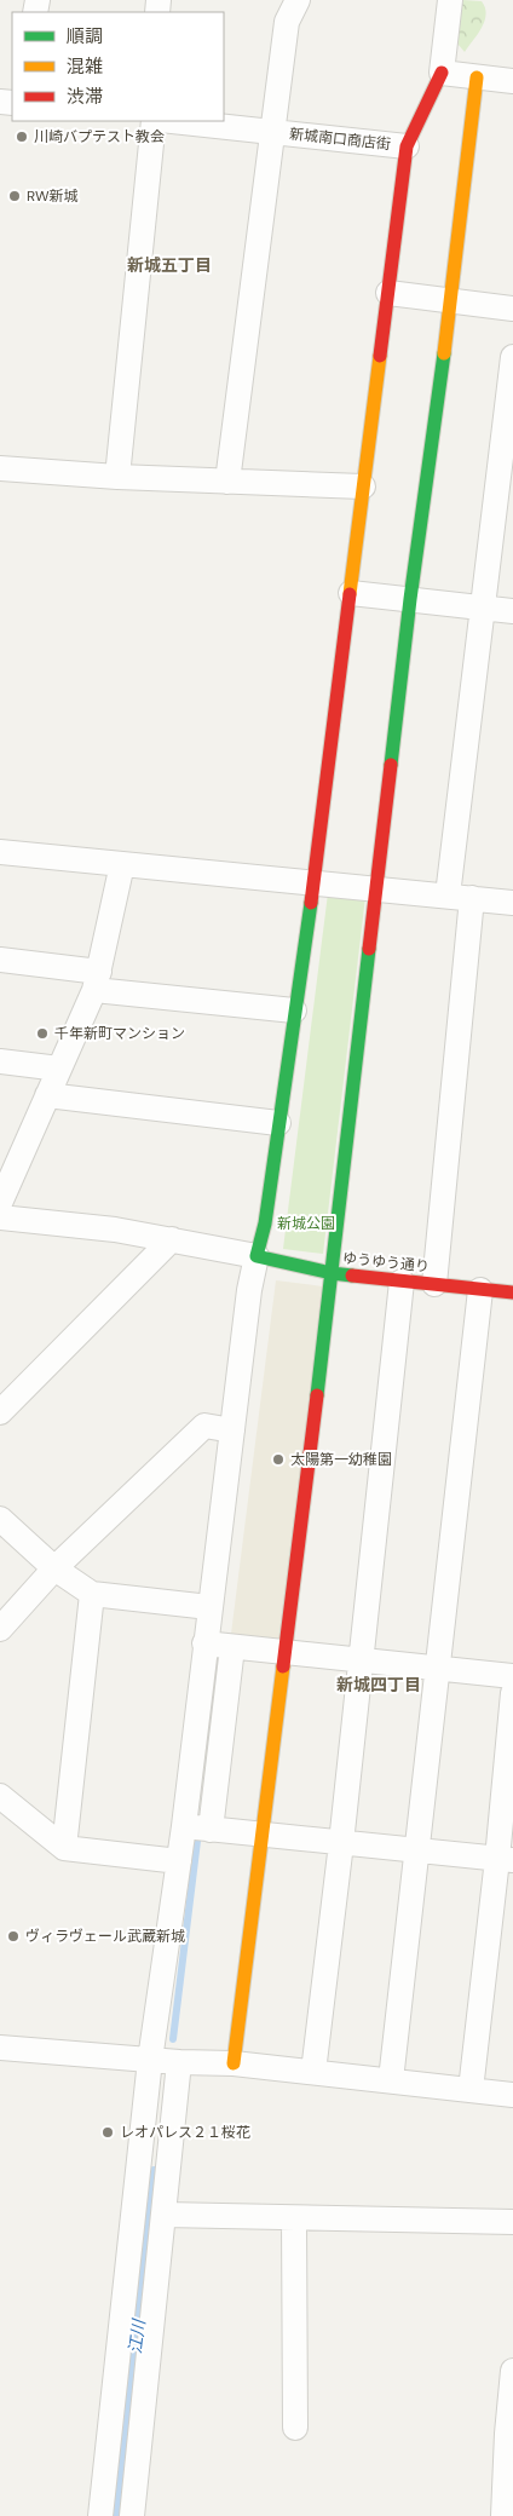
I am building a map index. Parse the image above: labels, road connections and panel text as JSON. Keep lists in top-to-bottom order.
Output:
{
  "streets": {
    "street": ["新城南口商店街", "ゆうゆう通り"]
  },
  "districts": ["新城五丁目", "新城四丁目"],
  "water": ["江川"],
  "parks": ["新城公園"],
  "places": [
    "川崎バプテスト教会",
    "RW新城",
    "千年新町マンション",
    "太陽第一幼稚園",
    "ヴィラヴェール武蔵新城",
    "レオパレス２１桜花"
  ],
  "legend": ["順調", "混雑", "渋滞"]
}
